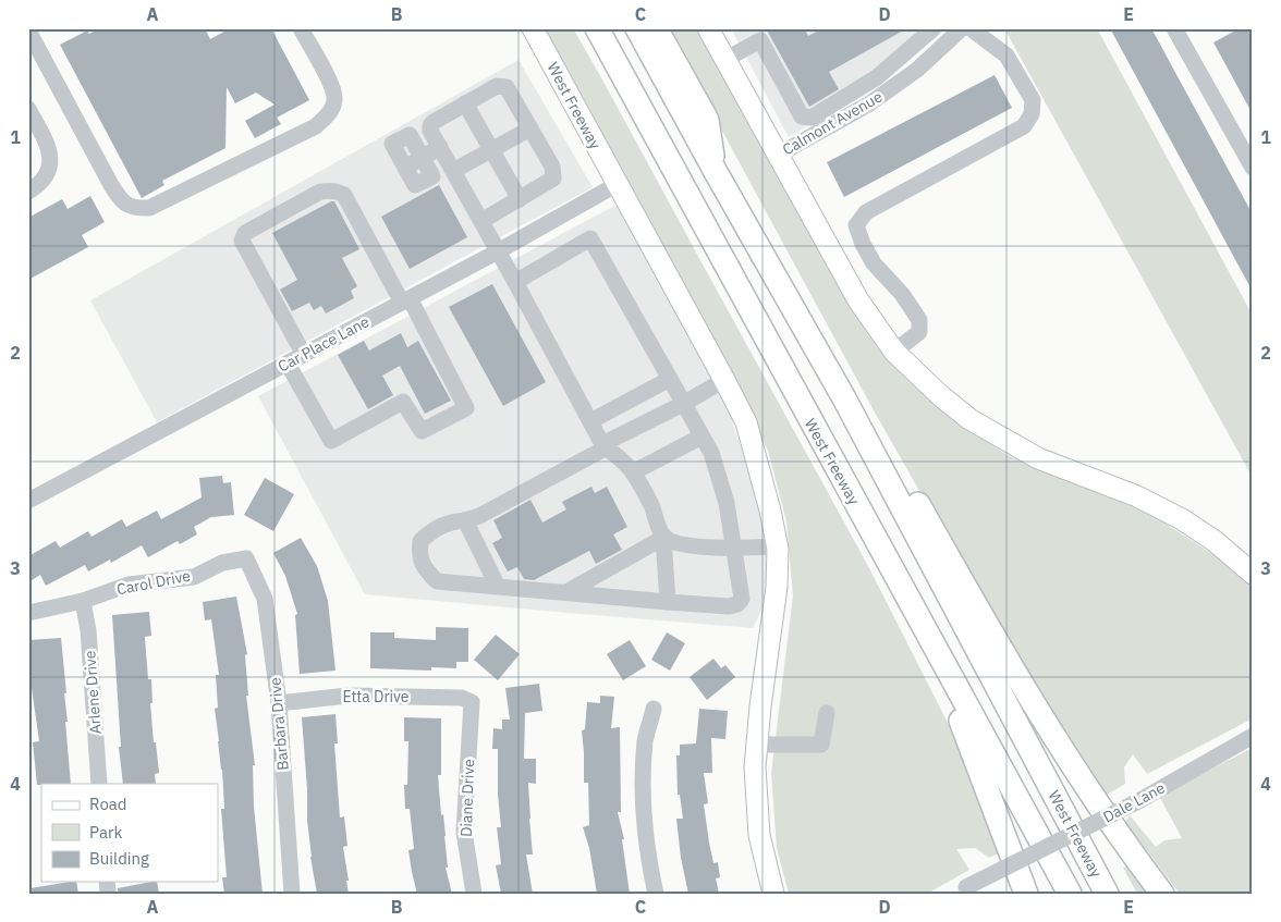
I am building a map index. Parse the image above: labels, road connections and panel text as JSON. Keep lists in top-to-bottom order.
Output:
{
  "streets": {
    "highway": ["West Freeway"],
    "street": [
      "Calmont Avenue",
      "Car Place Lane",
      "Carol Drive",
      "Arlene Drive",
      "Etta Drive",
      "Barbara Drive",
      "Diane Drive",
      "Dale Lane"
    ]
  },
  "crossings": [
    ["West Freeway", "Car Place Lane"],
    ["Carol Drive", "Arlene Drive"],
    ["Carol Drive", "Barbara Drive"],
    ["Etta Drive", "Barbara Drive"],
    ["Etta Drive", "Diane Drive"]
  ],
  "legend": ["Road", "Park", "Building"],
  "grid": {
    "columns": [
      "A",
      "B",
      "C",
      "D",
      "E"
    ],
    "rows": [
      "1",
      "2",
      "3",
      "4"
    ]
  }
}
